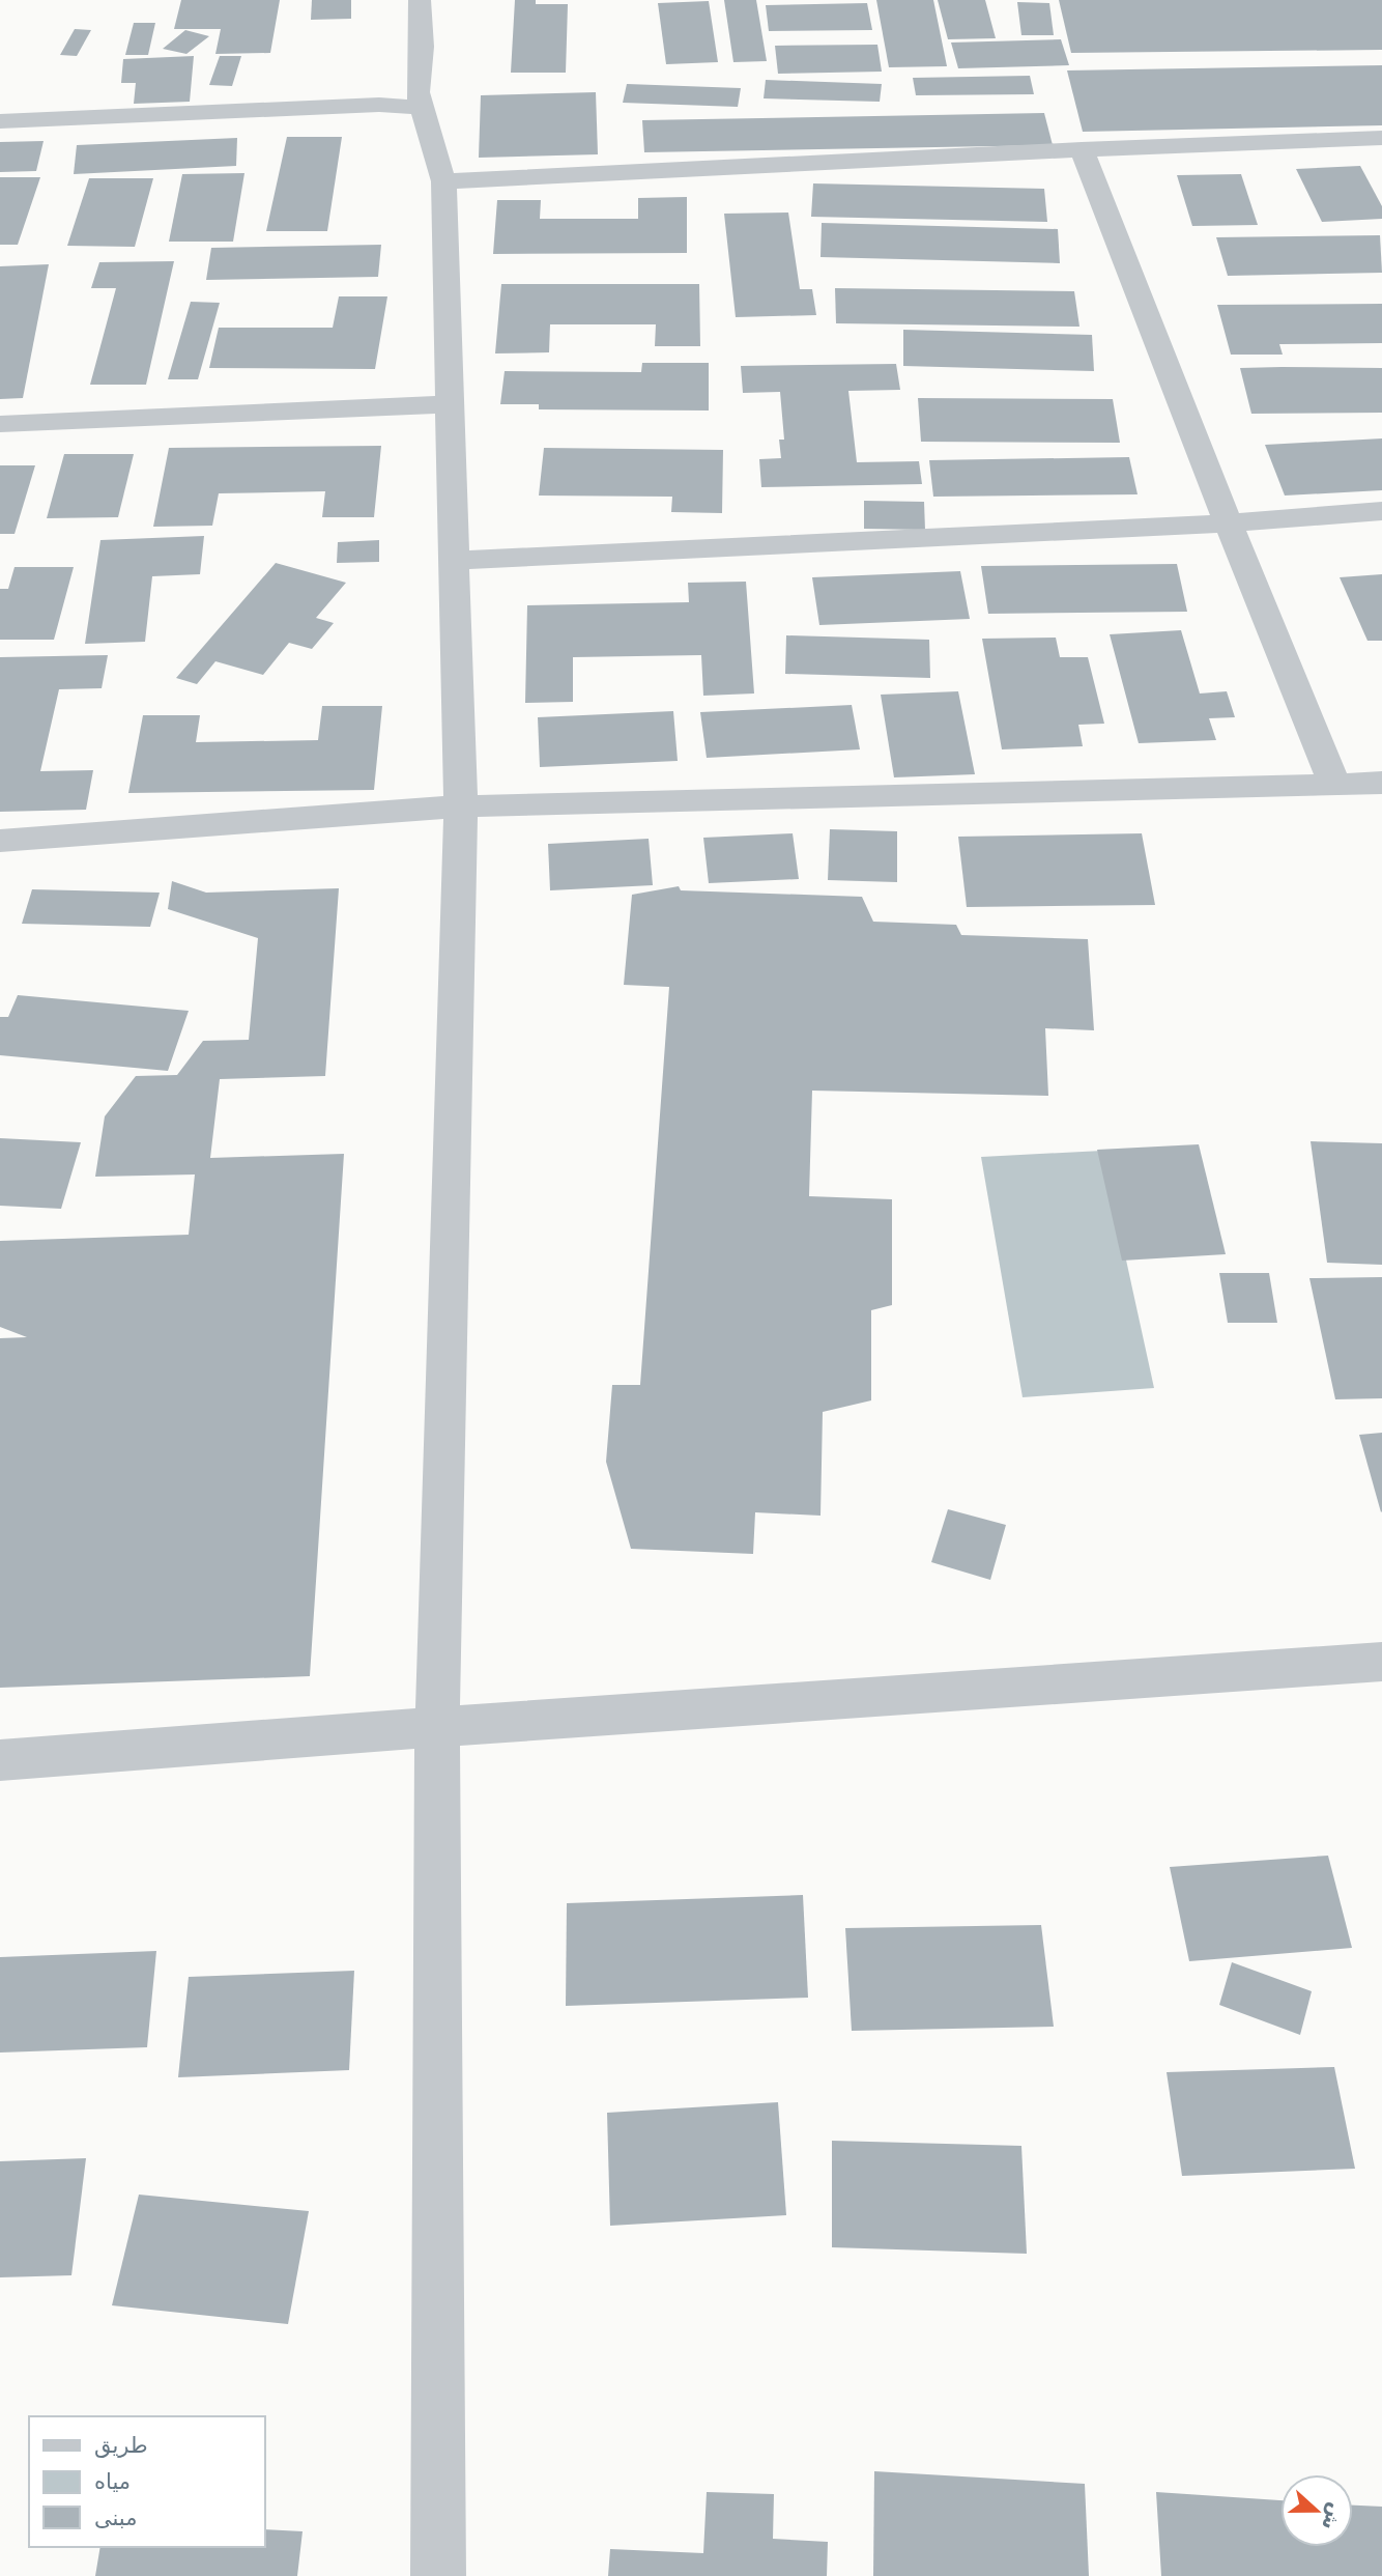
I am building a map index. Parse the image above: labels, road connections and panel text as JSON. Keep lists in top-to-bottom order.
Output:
{
  "legend": ["طريق", "مياه", "مبنى"],
  "north": "right"
}
